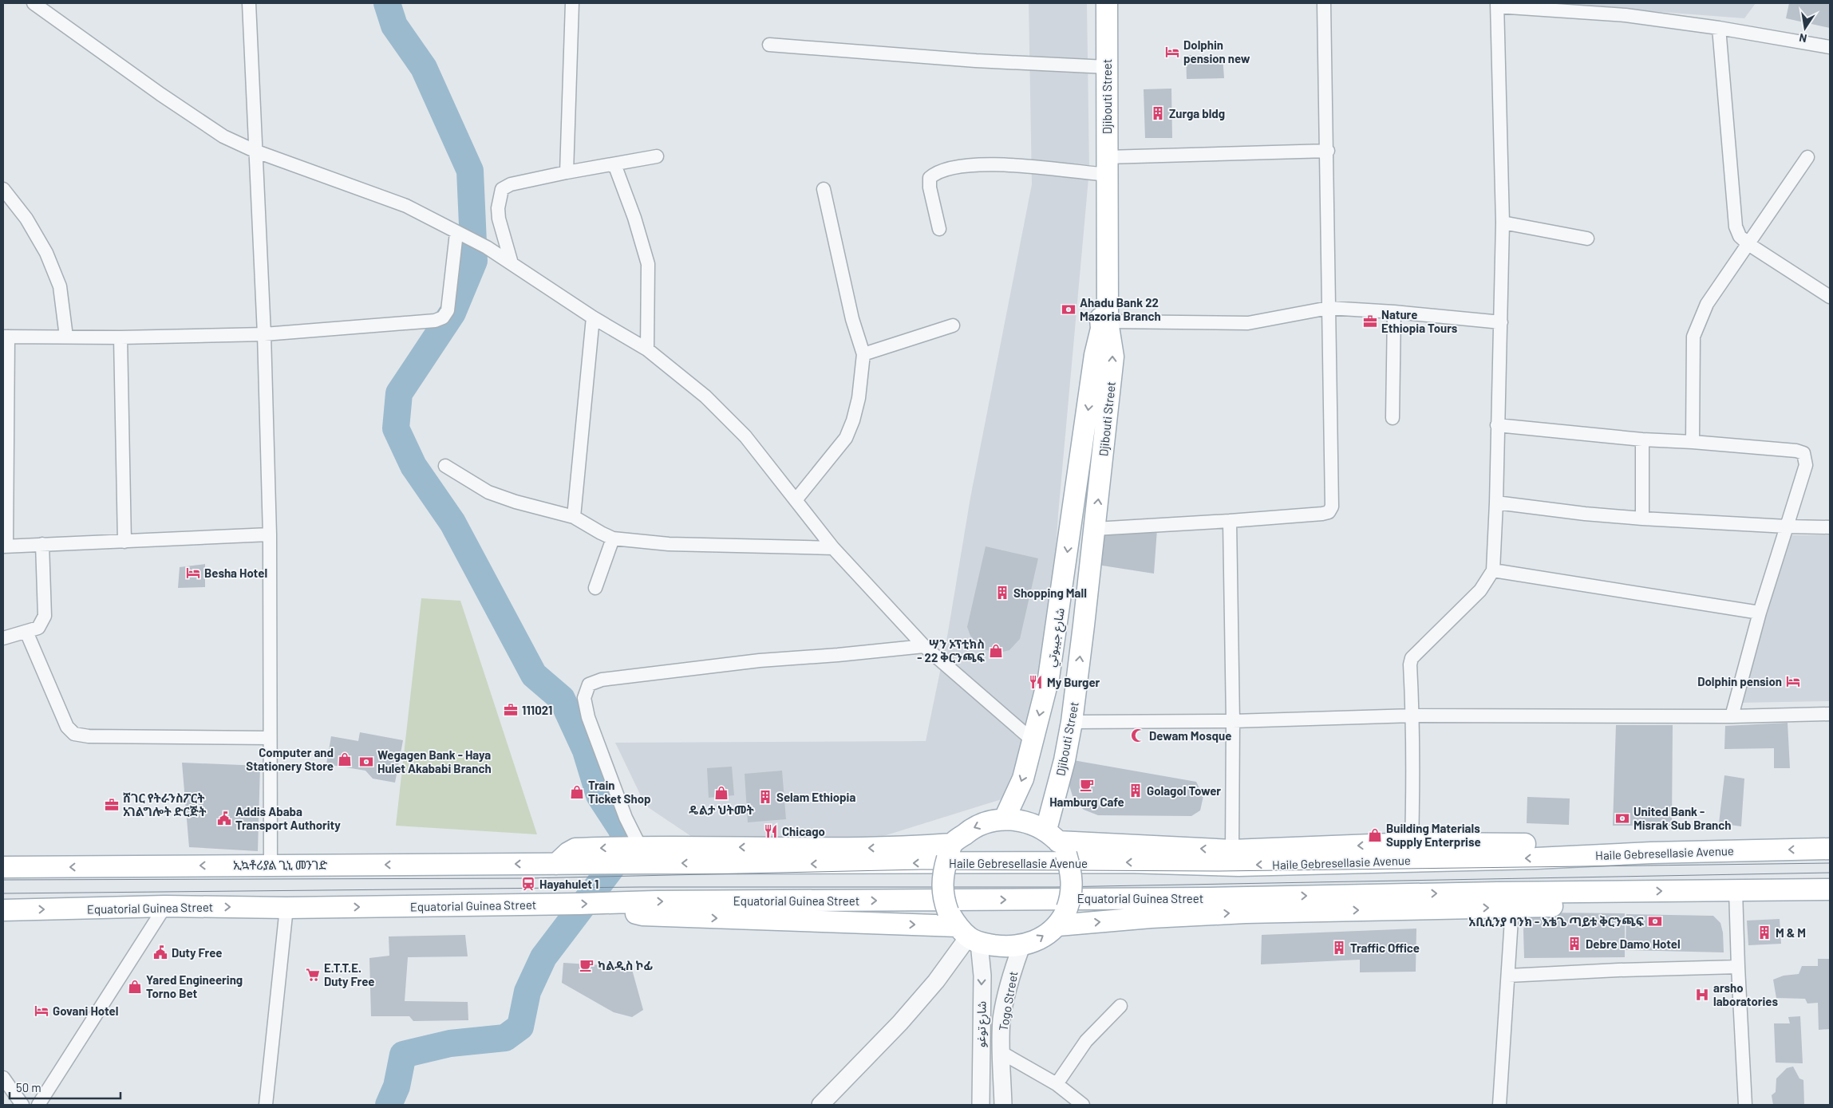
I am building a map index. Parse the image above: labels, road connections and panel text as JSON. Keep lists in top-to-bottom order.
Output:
{
  "streets": {
    "main road": [
      "Djibouti Street",
      "شارع جيبوتي",
      "Haile Gebresellasie Avenue",
      "ኢኳቶሪያል ጊኒ መንገድ",
      "Equatorial Guinea Street"
    ],
    "street": ["Togo Street", "شارع توغو"]
  },
  "crossings": [
    ["Djibouti Street", "شارع جيبوتي"],
    ["Djibouti Street", "Equatorial Guinea Street"],
    ["Djibouti Street", "Togo Street"],
    ["Djibouti Street", "شارع توغو"],
    ["شارع جيبوتي", "Equatorial Guinea Street"],
    ["شارع جيبوتي", "Togo Street"],
    ["شارع جيبوتي", "شارع توغو"],
    ["Haile Gebresellasie Avenue", "ኢኳቶሪያል ጊኒ መንገድ"],
    ["Equatorial Guinea Street", "Togo Street"],
    ["Equatorial Guinea Street", "شارع توغو"],
    ["Togo Street", "شارع توغو"]
  ],
  "one_way": [
    "Djibouti Street",
    "شارع جيبوتي",
    "ኢኳቶሪያል ጊኒ መንገድ",
    "شارع توغو"
  ],
  "places": {
    "hotel": [
      "Dolphin pension new",
      "Besha Hotel",
      "Dolphin pension",
      "Govani Hotel"
    ],
    "building": [
      "Zurga bldg",
      "Shopping Mall",
      "Golagol Tower",
      "Selam Ethiopia",
      "M & M",
      "Debre Damo Hotel",
      "Traffic Office"
    ],
    "bank": [
      "Ahadu Bank 22 Mazoria Branch",
      "Wegagen Bank - Haya Hulet Akababi Branch",
      "United Bank - Misrak Sub Branch",
      "አቢሲንያ ባንክ - እቴጌ ጣይቱ ቅርንጫፍ"
    ],
    "office": ["Nature Ethiopia Tours", "111021", "ሸገር የትራንስፖርት አገልግሎት ድርጅት"],
    "shop": [
      "ሣን ኦፕቲክስ - 22 ቅርንጫፍ",
      "Computer and Stationery Store",
      "Train Ticket Shop",
      "ዴልታ ህትመት",
      "Building Materials Supply Enterprise",
      "Yared Engineering Torno Bet"
    ],
    "restaurant": ["My Burger", "Chicago"],
    "mosque": ["Dewam Mosque"],
    "cafe": ["Hamburg Cafe", "ካልዲስ ኮፊ"],
    "public building": ["Addis Ababa Transport Authority", "Duty Free"],
    "station": ["Hayahulet 1"],
    "supermarket": ["E.T.T.E. Duty Free"],
    "hospital": ["arsho laboratories"]
  },
  "scale_bar": "50 m",
  "north": "bottom"
}
